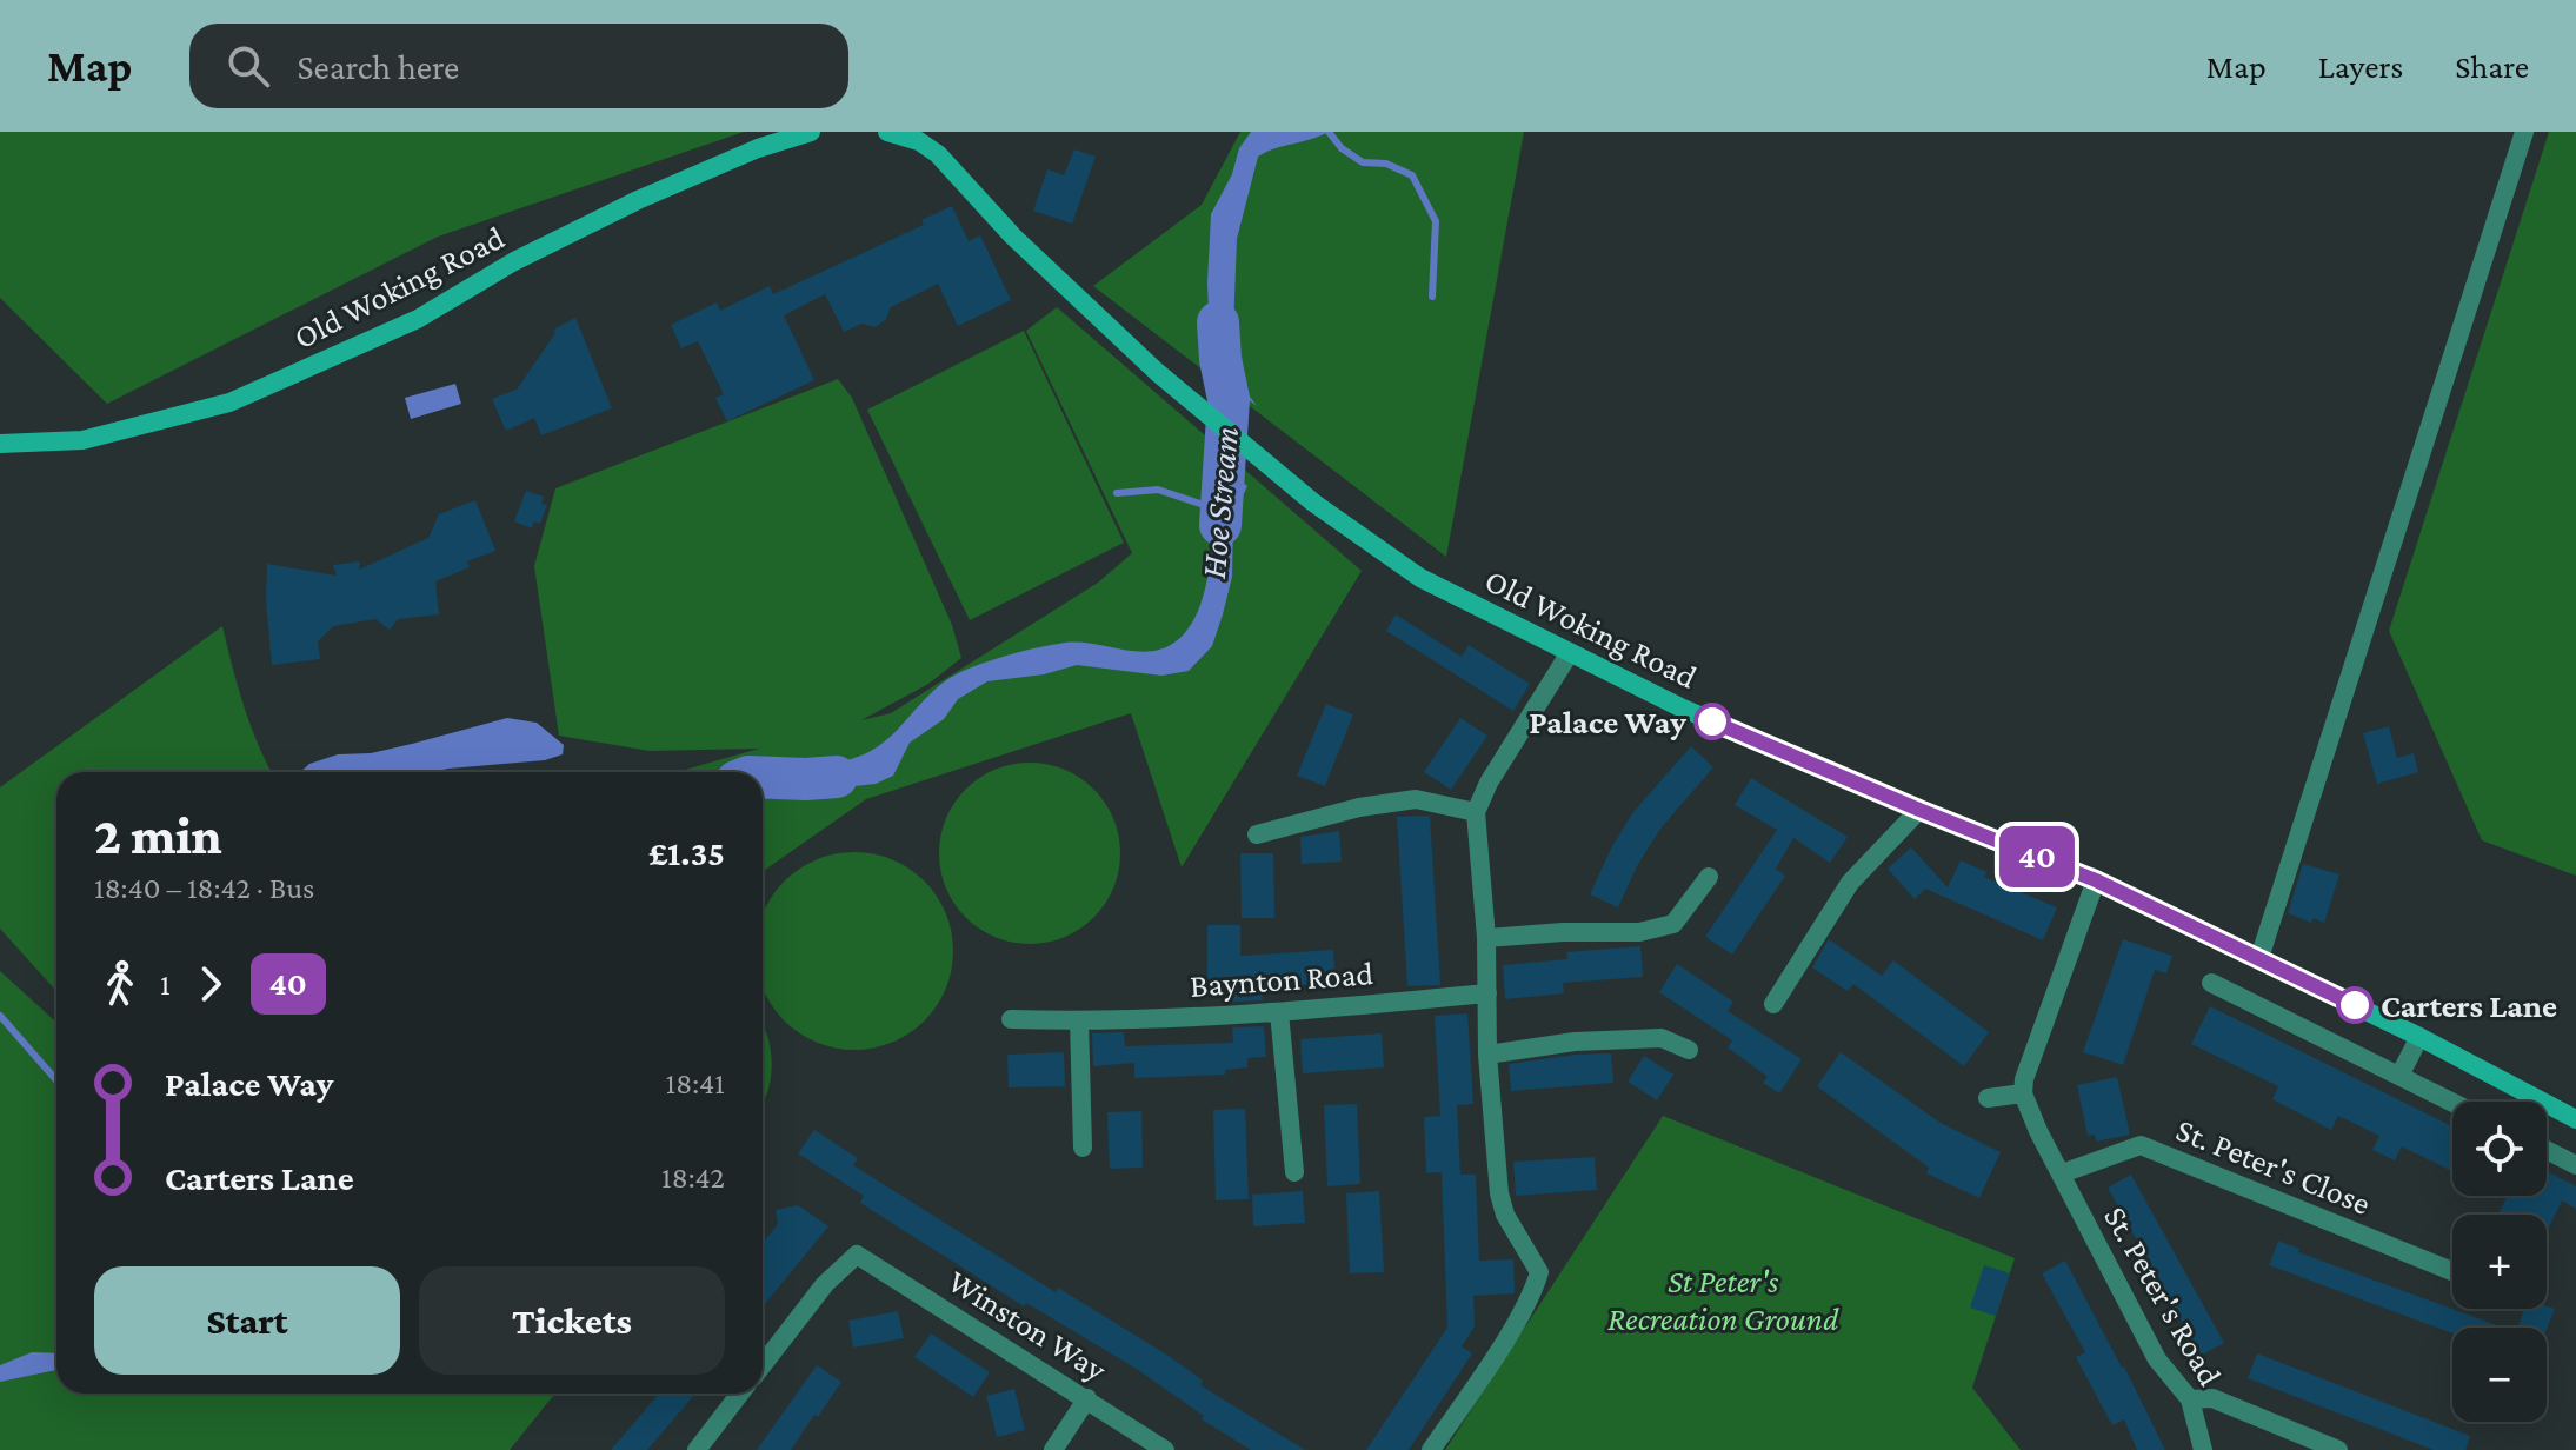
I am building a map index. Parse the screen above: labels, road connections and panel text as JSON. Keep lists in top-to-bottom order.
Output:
{
  "streets": {
    "main road": ["Old Woking Road"],
    "street": [
      "Baynton Road",
      "St. Peter's Close",
      "St. Peter's Road",
      "Winston Way"
    ]
  },
  "crossings": [
    ["St. Peter's Close", "St. Peter's Road"]
  ],
  "water": ["Hoe Stream"],
  "parks": ["St Peter's Recreation Ground"],
  "places": ["Palace Way", "Carters Lane"],
  "lines": ["bus line 40"],
  "page": {
    "header": "Map",
    "search": "Search here",
    "nav": ["Map", "Layers", "Share"],
    "on_map": "40",
    "heading": ["2 min", "18:40 – 18:42 · Bus", "£1.35"],
    "legs": ["1", "40"],
    "list": [
      {
        "name": "Palace Way",
        "value": "18:41"
      },
      {
        "name": "Carters Lane",
        "value": "18:42"
      }
    ],
    "map_buttons": ["+", "−"],
    "buttons": ["Start", "Tickets"]
  }
}
